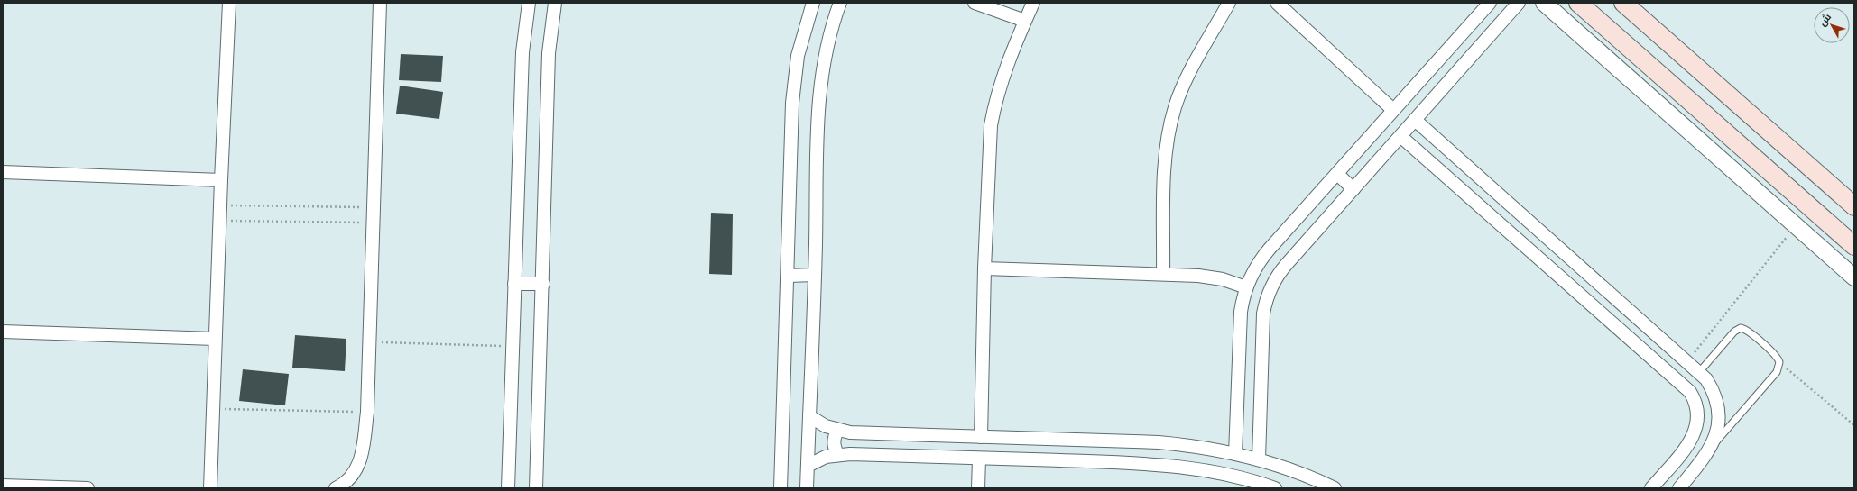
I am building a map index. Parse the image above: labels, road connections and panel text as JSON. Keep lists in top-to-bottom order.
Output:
{
  "north": "top left"
}
